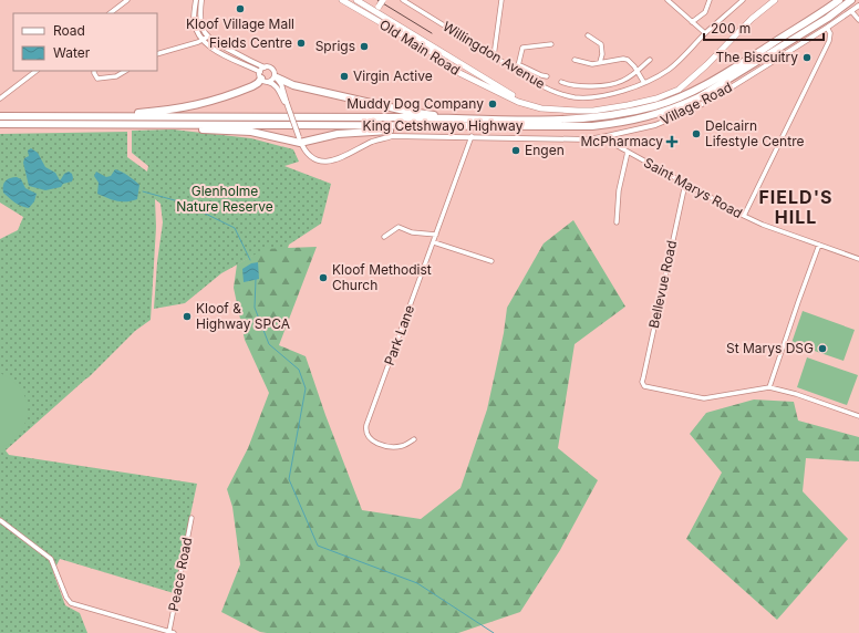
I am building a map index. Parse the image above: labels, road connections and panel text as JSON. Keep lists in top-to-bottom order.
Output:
{
  "streets": {
    "highway": ["King Cetshwayo Highway"],
    "main road": ["Old Main Road"],
    "street": [
      "Willingdon Avenue",
      "Village Road",
      "Saint Marys Road",
      "Bellevue Road",
      "Park Lane",
      "Peace Road"
    ]
  },
  "crossings": [
    ["Village Road", "Saint Marys Road"],
    ["Village Road", "Park Lane"],
    ["Saint Marys Road", "Bellevue Road"]
  ],
  "districts": ["FIELD'S HILL"],
  "parks": ["Glenholme Nature Reserve"],
  "places": {
    "other": [
      "Kloof Village Mall",
      "Fields Centre",
      "Sprigs",
      "The Biscuitry",
      "Virgin Active",
      "Muddy Dog Company",
      "Delcairn Lifestyle Centre",
      "Engen",
      "Kloof Methodist Church",
      "Kloof & Highway SPCA",
      "St Marys DSG"
    ],
    "health": ["McPharmacy"]
  },
  "legend": ["Road", "Water"],
  "scale_bar": "200 m"
}
